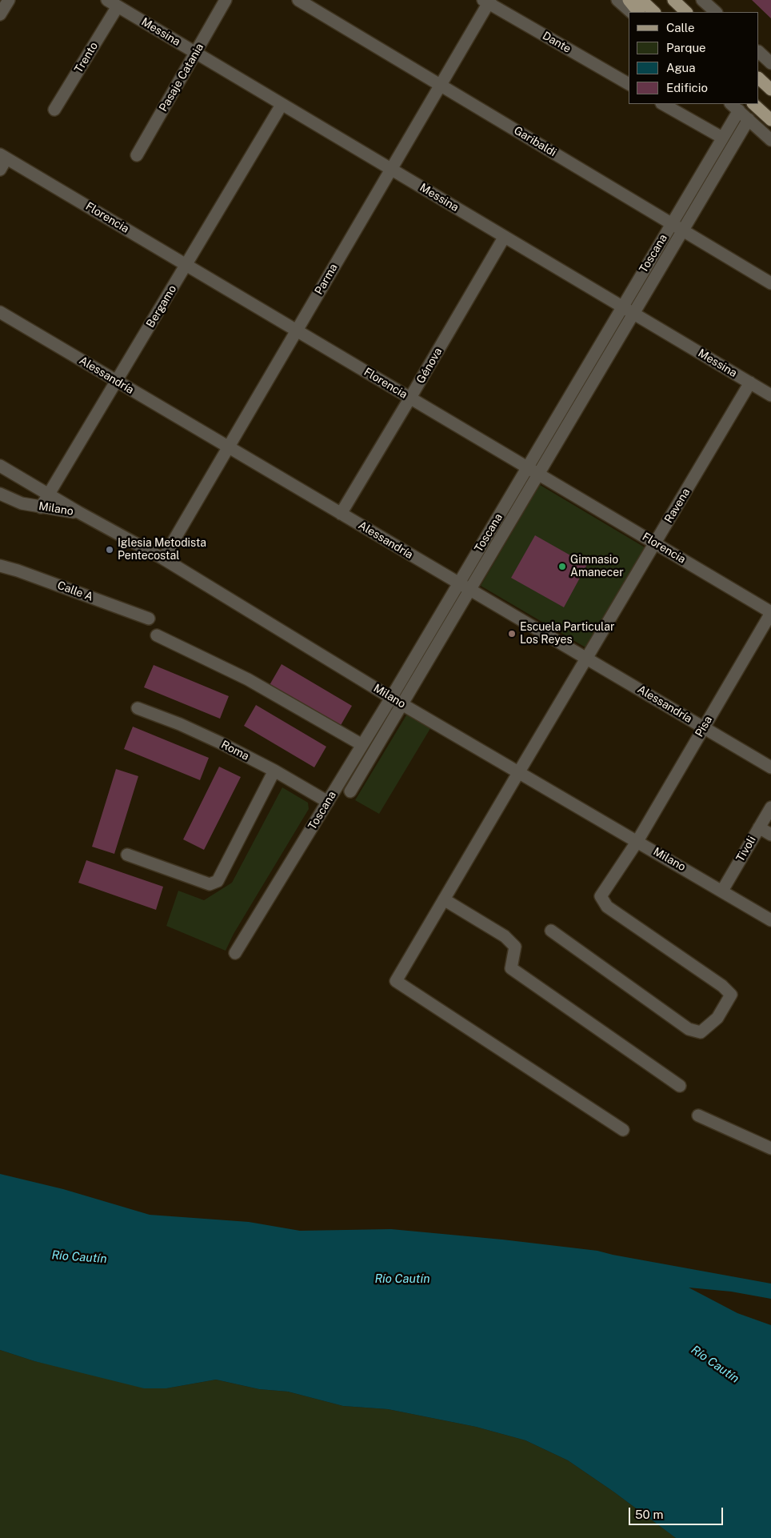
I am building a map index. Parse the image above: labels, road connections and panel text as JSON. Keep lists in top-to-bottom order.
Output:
{
  "streets": {
    "street": [
      "Messina",
      "Dante",
      "Trento",
      "Pasaje Catania",
      "Garibaldi",
      "Florencia",
      "Toscana",
      "Parma",
      "Bergamo",
      "Génova",
      "Alessandría",
      "Ravena",
      "Milano",
      "Calle A",
      "Pisa",
      "Roma",
      "Tivoli"
    ]
  },
  "crossings": [
    ["Messina", "Trento"],
    ["Messina", "Pasaje Catania"],
    ["Messina", "Toscana"],
    ["Messina", "Parma"],
    ["Messina", "Bergamo"],
    ["Messina", "Génova"],
    ["Messina", "Ravena"],
    ["Dante", "Parma"],
    ["Garibaldi", "Toscana"],
    ["Garibaldi", "Parma"],
    ["Florencia", "Toscana"],
    ["Florencia", "Parma"],
    ["Florencia", "Bergamo"],
    ["Florencia", "Génova"],
    ["Florencia", "Ravena"],
    ["Florencia", "Pisa"],
    ["Toscana", "Alessandría"],
    ["Toscana", "Milano"],
    ["Toscana", "Roma"],
    ["Parma", "Alessandría"],
    ["Parma", "Milano"],
    ["Bergamo", "Alessandría"],
    ["Bergamo", "Milano"],
    ["Génova", "Alessandría"],
    ["Alessandría", "Ravena"],
    ["Alessandría", "Pisa"],
    ["Ravena", "Milano"],
    ["Milano", "Pisa"],
    ["Milano", "Tivoli"]
  ],
  "water": ["Río Cautín"],
  "places": ["Iglesia Metodista Pentecostal", "Gimnasio Amanecer", "Escuela Particular Los Reyes"],
  "legend": [
    "Calle",
    "Parque",
    "Agua",
    "Edificio"
  ],
  "scale_bar": "50 m"
}
